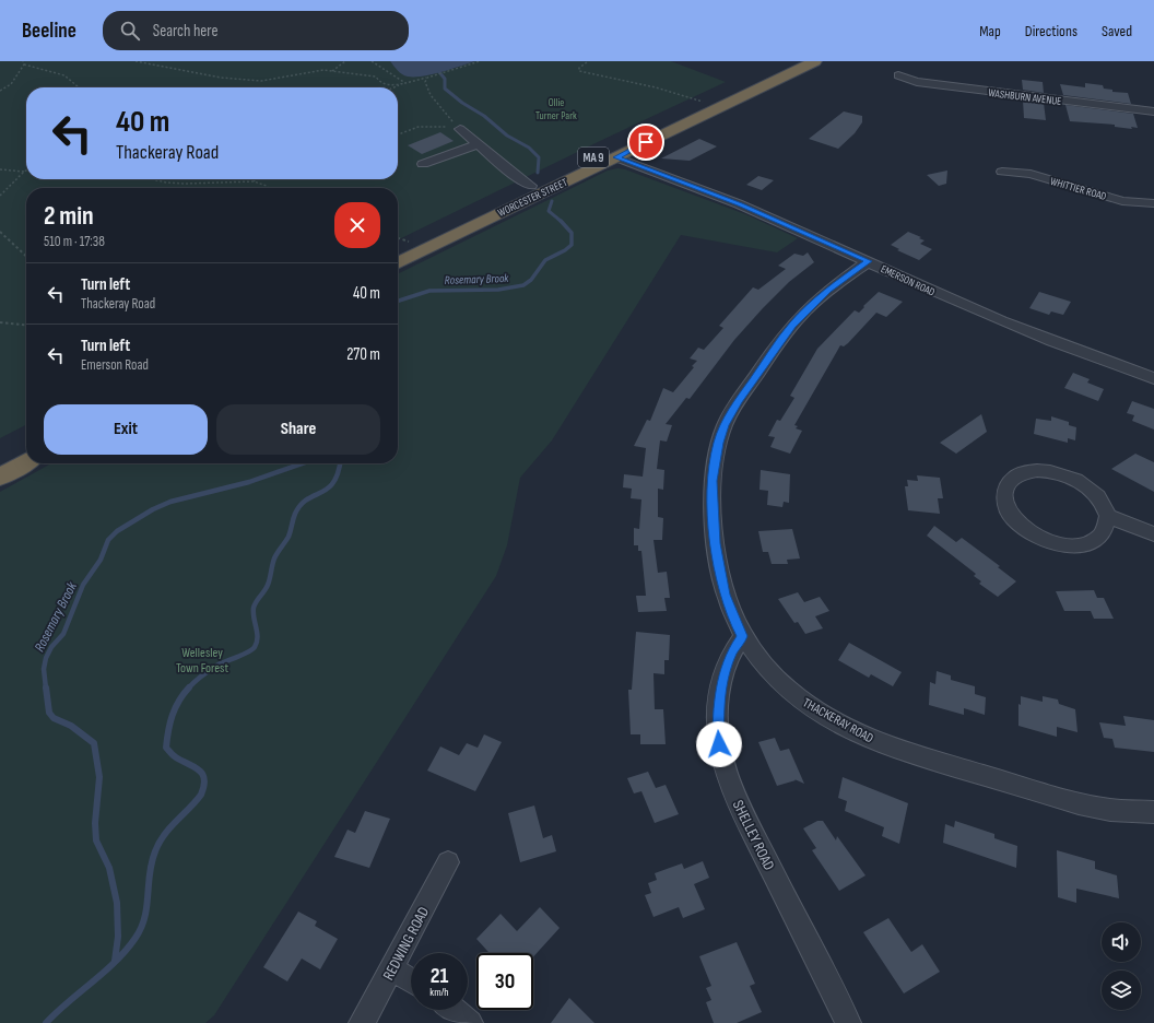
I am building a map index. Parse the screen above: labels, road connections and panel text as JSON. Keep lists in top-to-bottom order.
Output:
{
  "streets": {
    "highway": ["MA 9", "WORCESTER STREET"],
    "street": [
      "WASHBURN AVENUE",
      "WHITTIER ROAD",
      "EMERSON ROAD",
      "THACKERAY ROAD",
      "SHELLEY ROAD",
      "REDWING ROAD"
    ]
  },
  "crossings": [
    ["WORCESTER STREET", "EMERSON ROAD"],
    ["EMERSON ROAD", "THACKERAY ROAD"],
    ["THACKERAY ROAD", "SHELLEY ROAD"]
  ],
  "water": ["Rosemary Brook"],
  "parks": ["Ollie Turner Park", "Wellesley Town Forest"],
  "page": {
    "header": "Beeline",
    "search": "Search here",
    "nav": ["Map", "Directions", "Saved"],
    "turn": ["40 m", "Thackeray Road"],
    "heading": ["2 min", "510 m · 17:38"],
    "list": [
      {
        "name": "Turn left",
        "note": "Thackeray Road",
        "value": "40 m"
      },
      {
        "name": "Turn left",
        "note": "Emerson Road",
        "value": "270 m"
      }
    ],
    "buttons": ["Exit", "Share"],
    "speed": "21 km/h",
    "limit": "30"
  }
}
